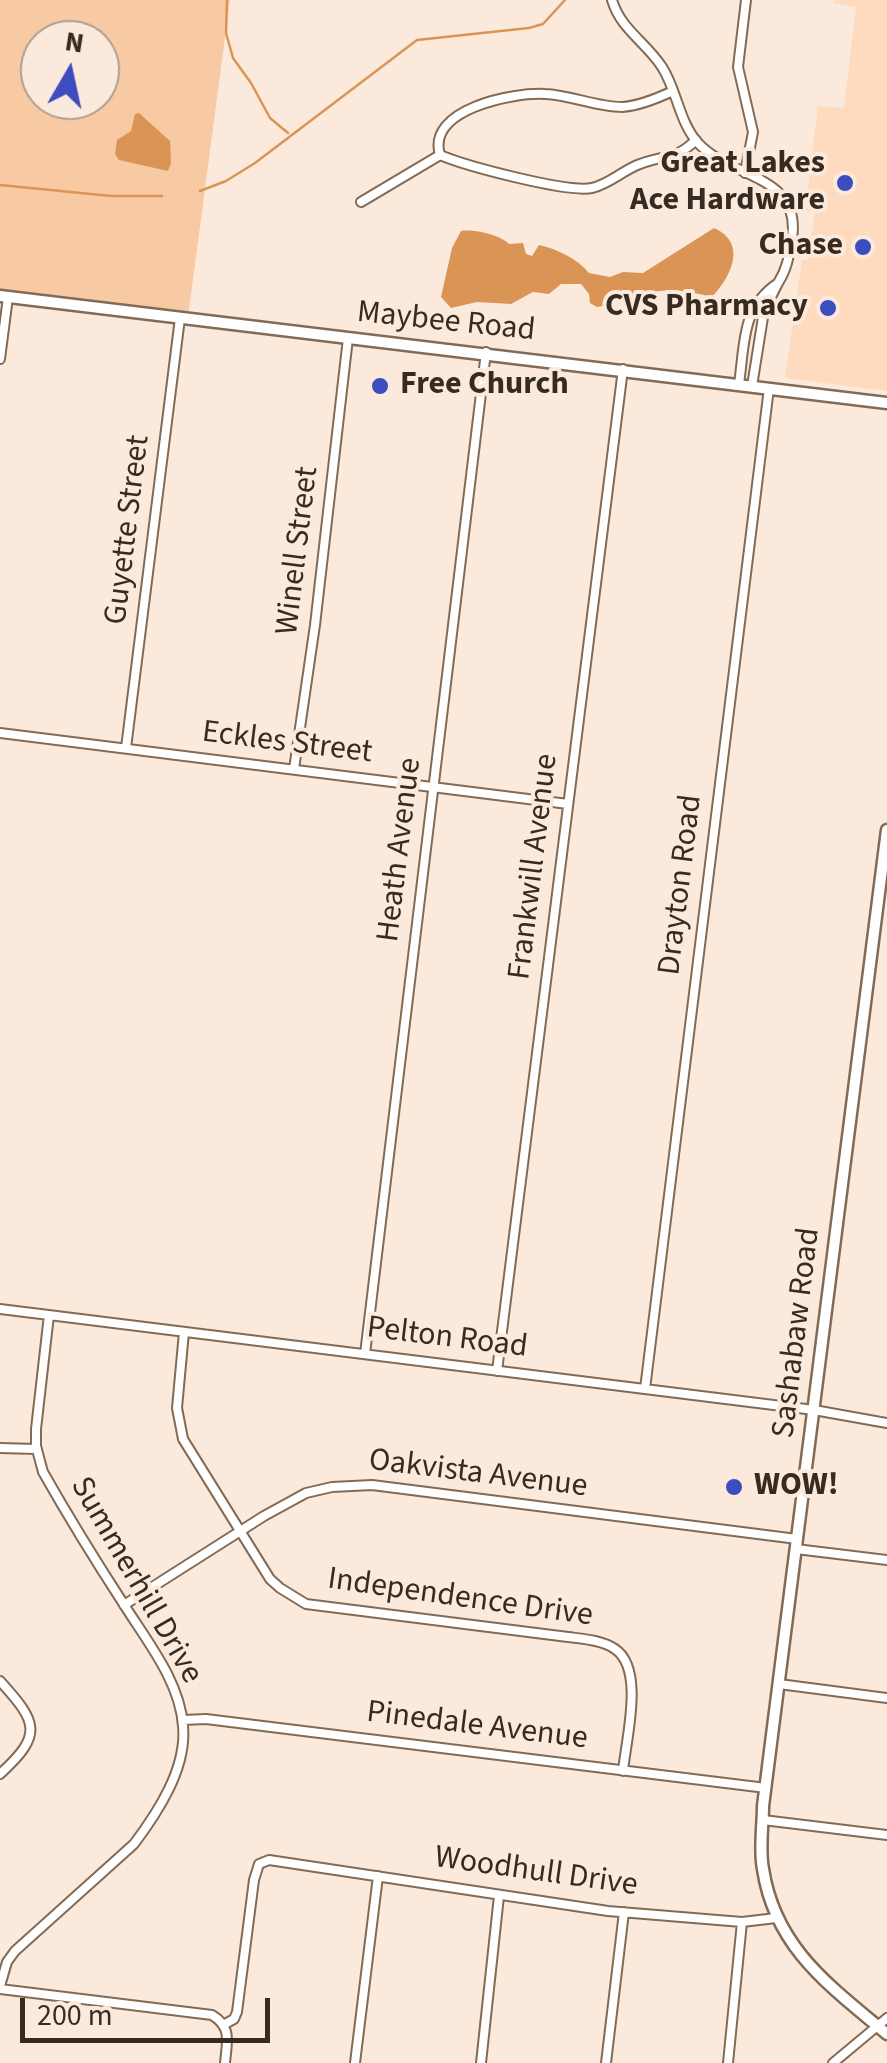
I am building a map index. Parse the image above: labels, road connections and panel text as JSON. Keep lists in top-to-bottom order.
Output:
{
  "streets": {
    "street": [
      "Maybee Road",
      "Guyette Street",
      "Winell Street",
      "Eckles Street",
      "Heath Avenue",
      "Frankwill Avenue",
      "Drayton Road",
      "Sashabaw Road",
      "Pelton Road",
      "Oakvista Avenue",
      "Summerhill Drive",
      "Independence Drive",
      "Pinedale Avenue",
      "Woodhull Drive"
    ]
  },
  "crossings": [
    ["Maybee Road", "Guyette Street"],
    ["Maybee Road", "Winell Street"],
    ["Maybee Road", "Heath Avenue"],
    ["Maybee Road", "Frankwill Avenue"],
    ["Maybee Road", "Drayton Road"],
    ["Guyette Street", "Eckles Street"],
    ["Winell Street", "Eckles Street"],
    ["Eckles Street", "Heath Avenue"],
    ["Eckles Street", "Frankwill Avenue"],
    ["Heath Avenue", "Pelton Road"],
    ["Frankwill Avenue", "Pelton Road"],
    ["Drayton Road", "Pelton Road"],
    ["Sashabaw Road", "Pelton Road"],
    ["Sashabaw Road", "Oakvista Avenue"],
    ["Sashabaw Road", "Pinedale Avenue"],
    ["Sashabaw Road", "Woodhull Drive"],
    ["Pelton Road", "Summerhill Drive"],
    ["Pelton Road", "Independence Drive"],
    ["Oakvista Avenue", "Summerhill Drive"],
    ["Oakvista Avenue", "Independence Drive"],
    ["Summerhill Drive", "Pinedale Avenue"],
    ["Independence Drive", "Pinedale Avenue"]
  ],
  "places": [
    "Great Lakes Ace Hardware",
    "Chase",
    "CVS Pharmacy",
    "Free Church",
    "WOW!"
  ],
  "scale_bar": "200 m",
  "north": "top"
}
